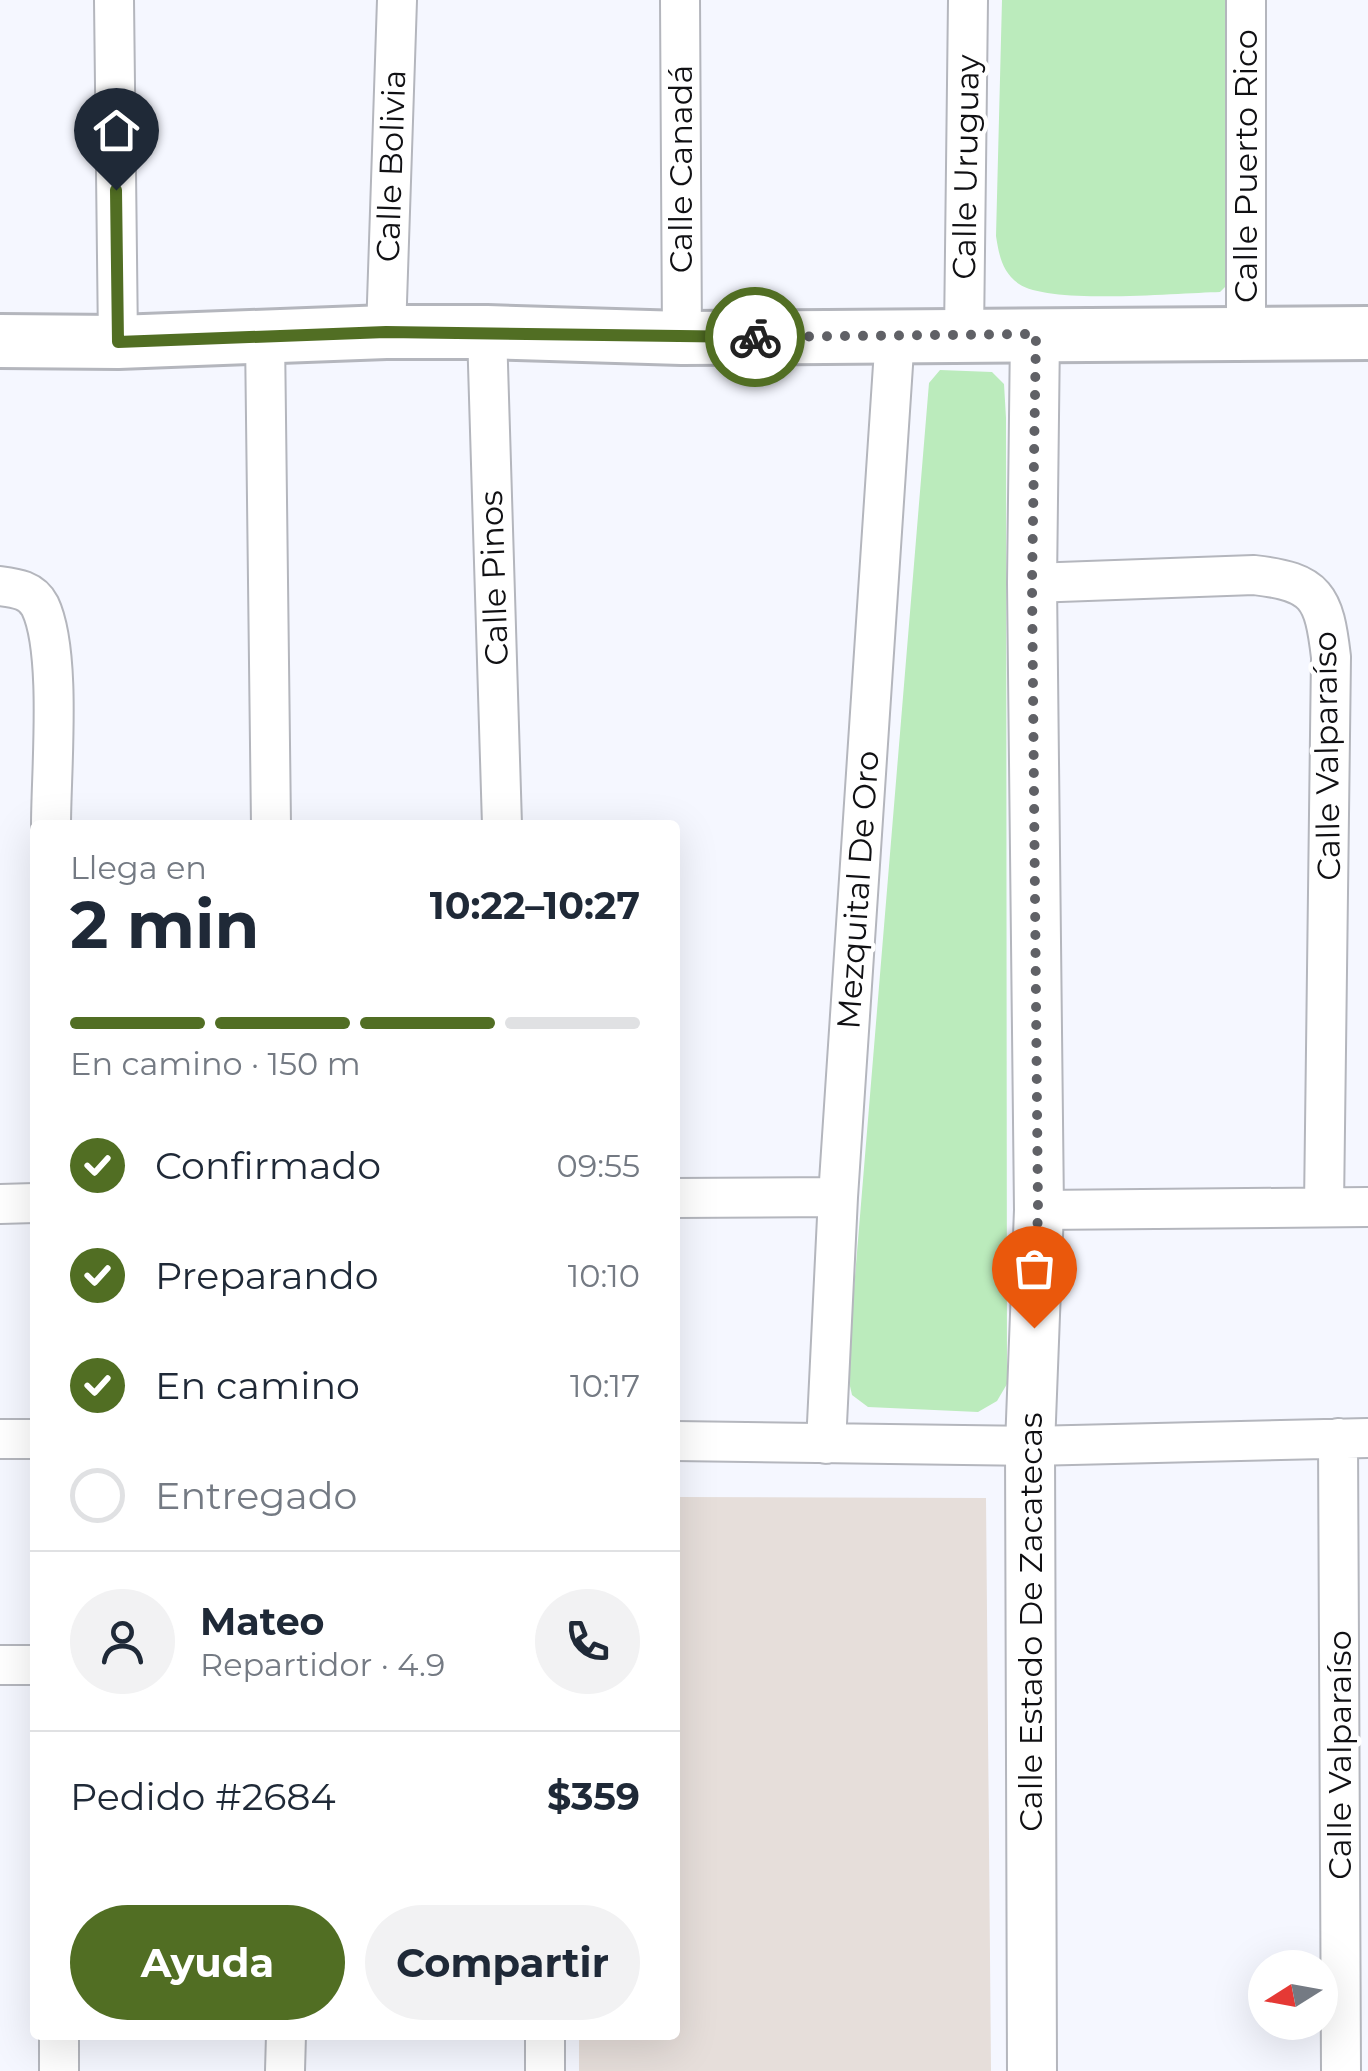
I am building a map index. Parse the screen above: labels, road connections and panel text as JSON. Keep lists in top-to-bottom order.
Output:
{
  "streets": {
    "street": [
      "Calle Bolivia",
      "Calle Puerto Rico",
      "Calle Uruguay",
      "Calle Canadá",
      "Calle Pinos",
      "Calle Valparaíso",
      "Mezquital De Oro",
      "Calle Estado De Zacatecas"
    ]
  },
  "crossings": [
    ["Calle Valparaíso", "Calle Estado De Zacatecas"]
  ],
  "north": "left",
  "page": {
    "heading": ["2 min", "Llega en", "10:22–10:27"],
    "panel": [
      "Mateo",
      "Repartidor · 4.9",
      "Pedido #2684",
      "$359"
    ],
    "bar": "En camino · 150 m",
    "list": [
      ["Confirmado", "09:55"],
      ["Preparando", "10:10"],
      ["En camino", "10:17"],
      "Entregado"
    ],
    "buttons": ["Ayuda", "Compartir"]
  }
}
